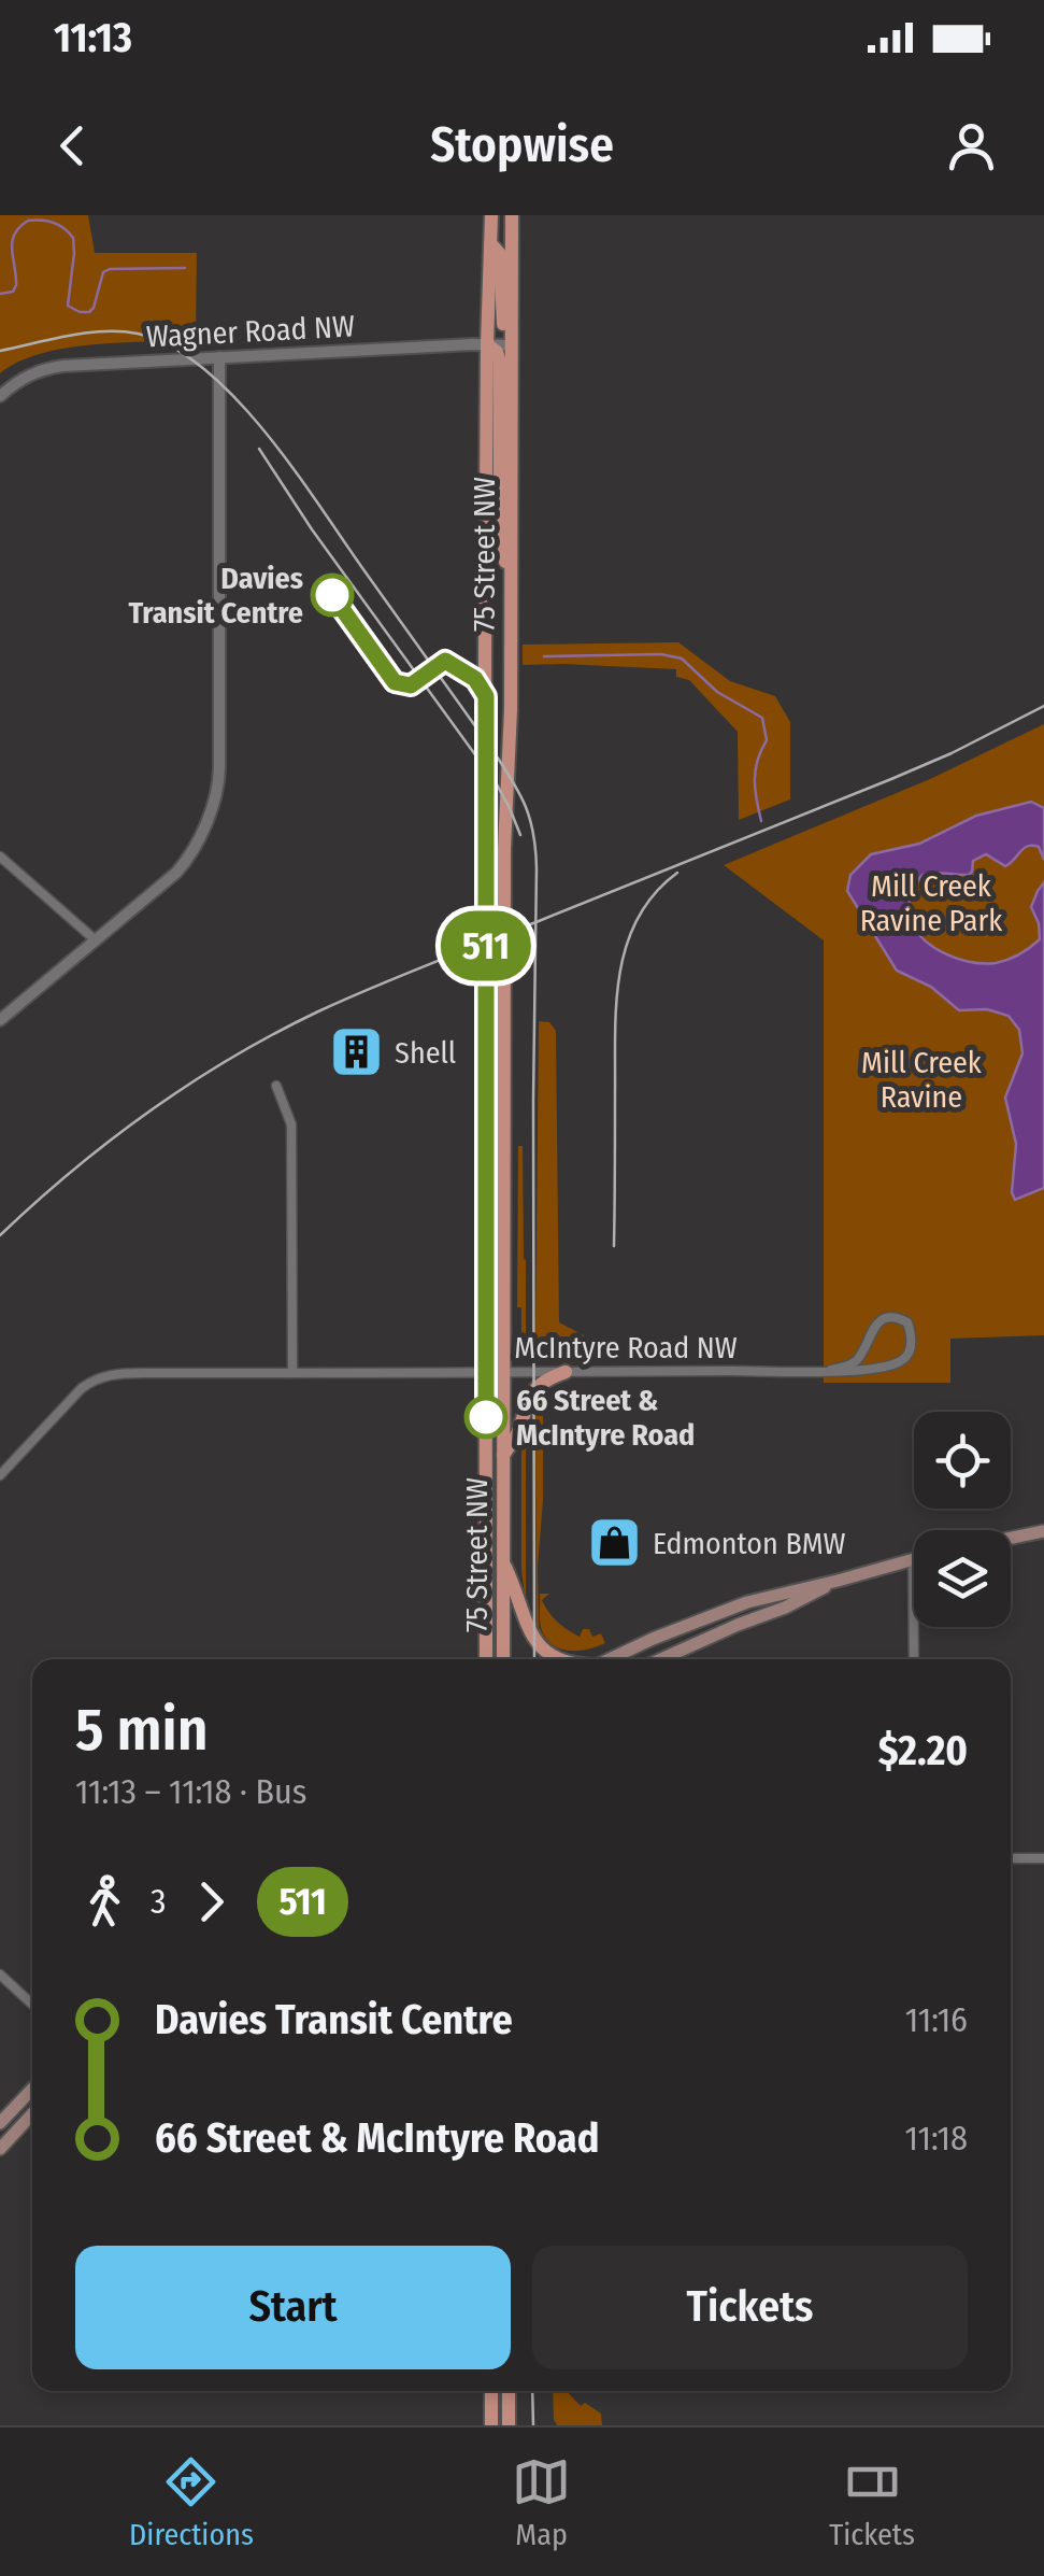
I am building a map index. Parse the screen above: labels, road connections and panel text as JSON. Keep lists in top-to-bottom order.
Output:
{
  "streets": {
    "main road": ["75 Street NW"],
    "street": ["Wagner Road NW", "McIntyre Road NW"]
  },
  "crossings": [
    ["Wagner Road NW", "75 Street NW"],
    ["75 Street NW", "McIntyre Road NW"]
  ],
  "parks": ["Mill Creek Ravine Park", "Mill Creek Ravine"],
  "places": {
    "other": ["Davies Transit Centre", "66 Street & McIntyre Road"],
    "building": ["Shell"],
    "shop": ["Edmonton BMW"]
  },
  "lines": ["bus line 511"],
  "page": {
    "status": "11:13",
    "header": "Stopwise",
    "on_map": "511",
    "heading": ["5 min", "11:13 – 11:18 · Bus", "$2.20"],
    "legs": ["3", "511"],
    "list": [
      {
        "name": "Davies Transit Centre",
        "value": "11:16"
      },
      {
        "name": "66 Street & McIntyre Road",
        "value": "11:18"
      }
    ],
    "buttons": ["Start", "Tickets"],
    "tabs": ["Directions", "Map", "Tickets"]
  }
}
